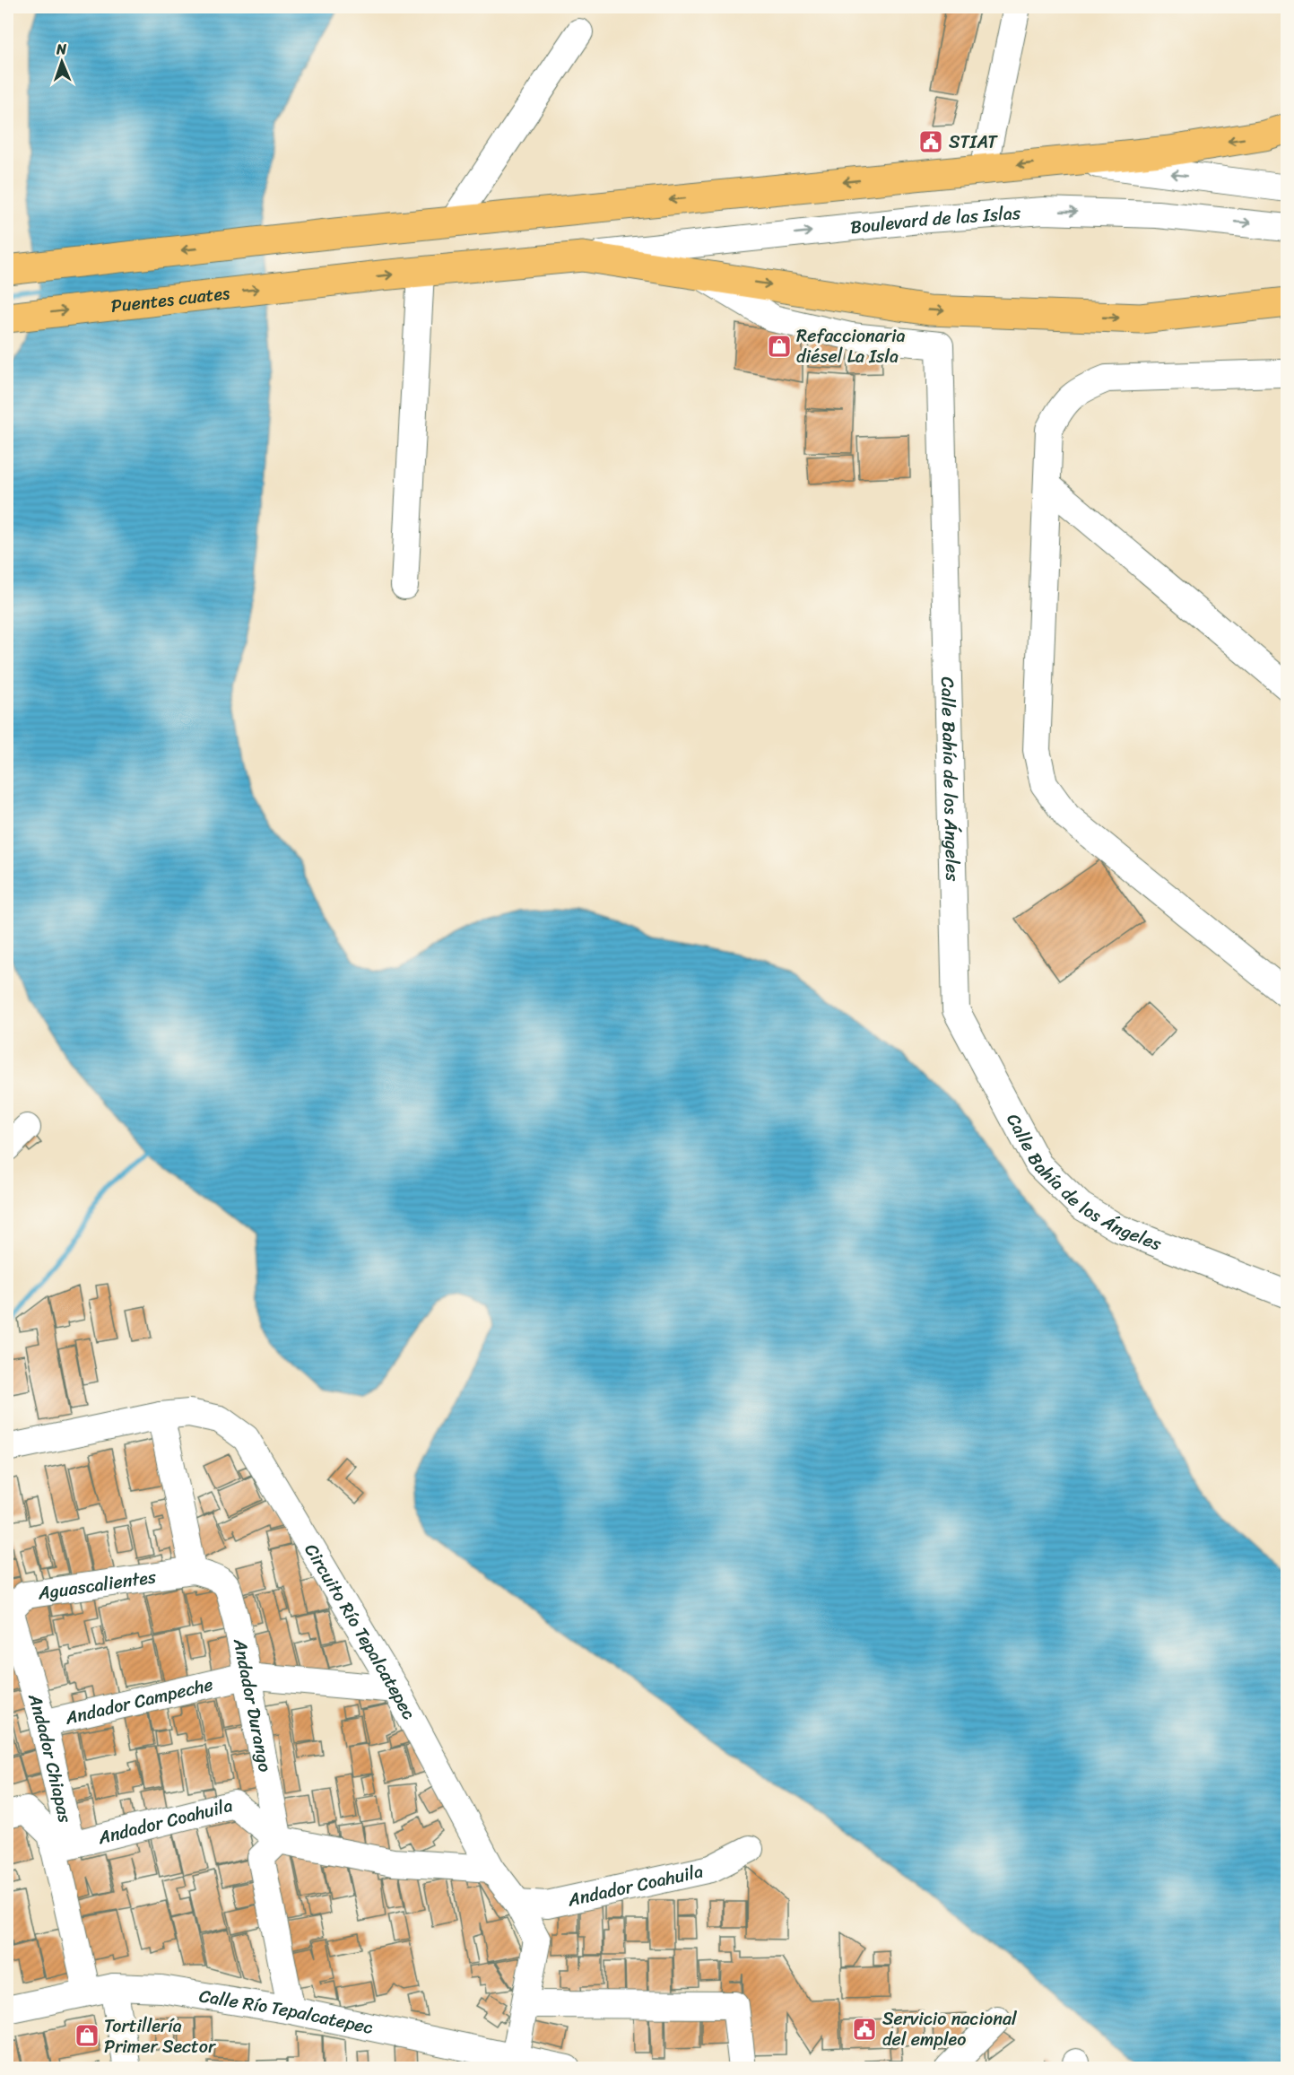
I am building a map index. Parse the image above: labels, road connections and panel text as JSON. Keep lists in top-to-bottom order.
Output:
{
  "streets": {
    "highway": ["Puentes cuates"],
    "street": [
      "Boulevard de las Islas",
      "Calle Bahía de los Ángeles",
      "Aguascalientes",
      "Circuito Río Tepalcatepec",
      "Andador Campeche",
      "Andador Durango",
      "Andador Chiapas",
      "Andador Coahuila",
      "Calle Río Tepalcatepec"
    ]
  },
  "crossings": [
    ["Boulevard de las Islas", "Puentes cuates"],
    ["Puentes cuates", "Calle Bahía de los Ángeles"],
    ["Aguascalientes", "Andador Durango"],
    ["Aguascalientes", "Andador Chiapas"],
    ["Circuito Río Tepalcatepec", "Andador Campeche"],
    ["Circuito Río Tepalcatepec", "Andador Coahuila"],
    ["Circuito Río Tepalcatepec", "Calle Río Tepalcatepec"],
    ["Andador Campeche", "Andador Durango"],
    ["Andador Campeche", "Andador Chiapas"],
    ["Andador Durango", "Andador Coahuila"],
    ["Andador Chiapas", "Andador Coahuila"],
    ["Andador Chiapas", "Calle Río Tepalcatepec"]
  ],
  "places": {
    "public building": ["STIAT", "Servicio nacional del empleo"],
    "shop": ["Refaccionaria diésel La Isla", "Tortillería Primer Sector"]
  },
  "north": "top"
}
